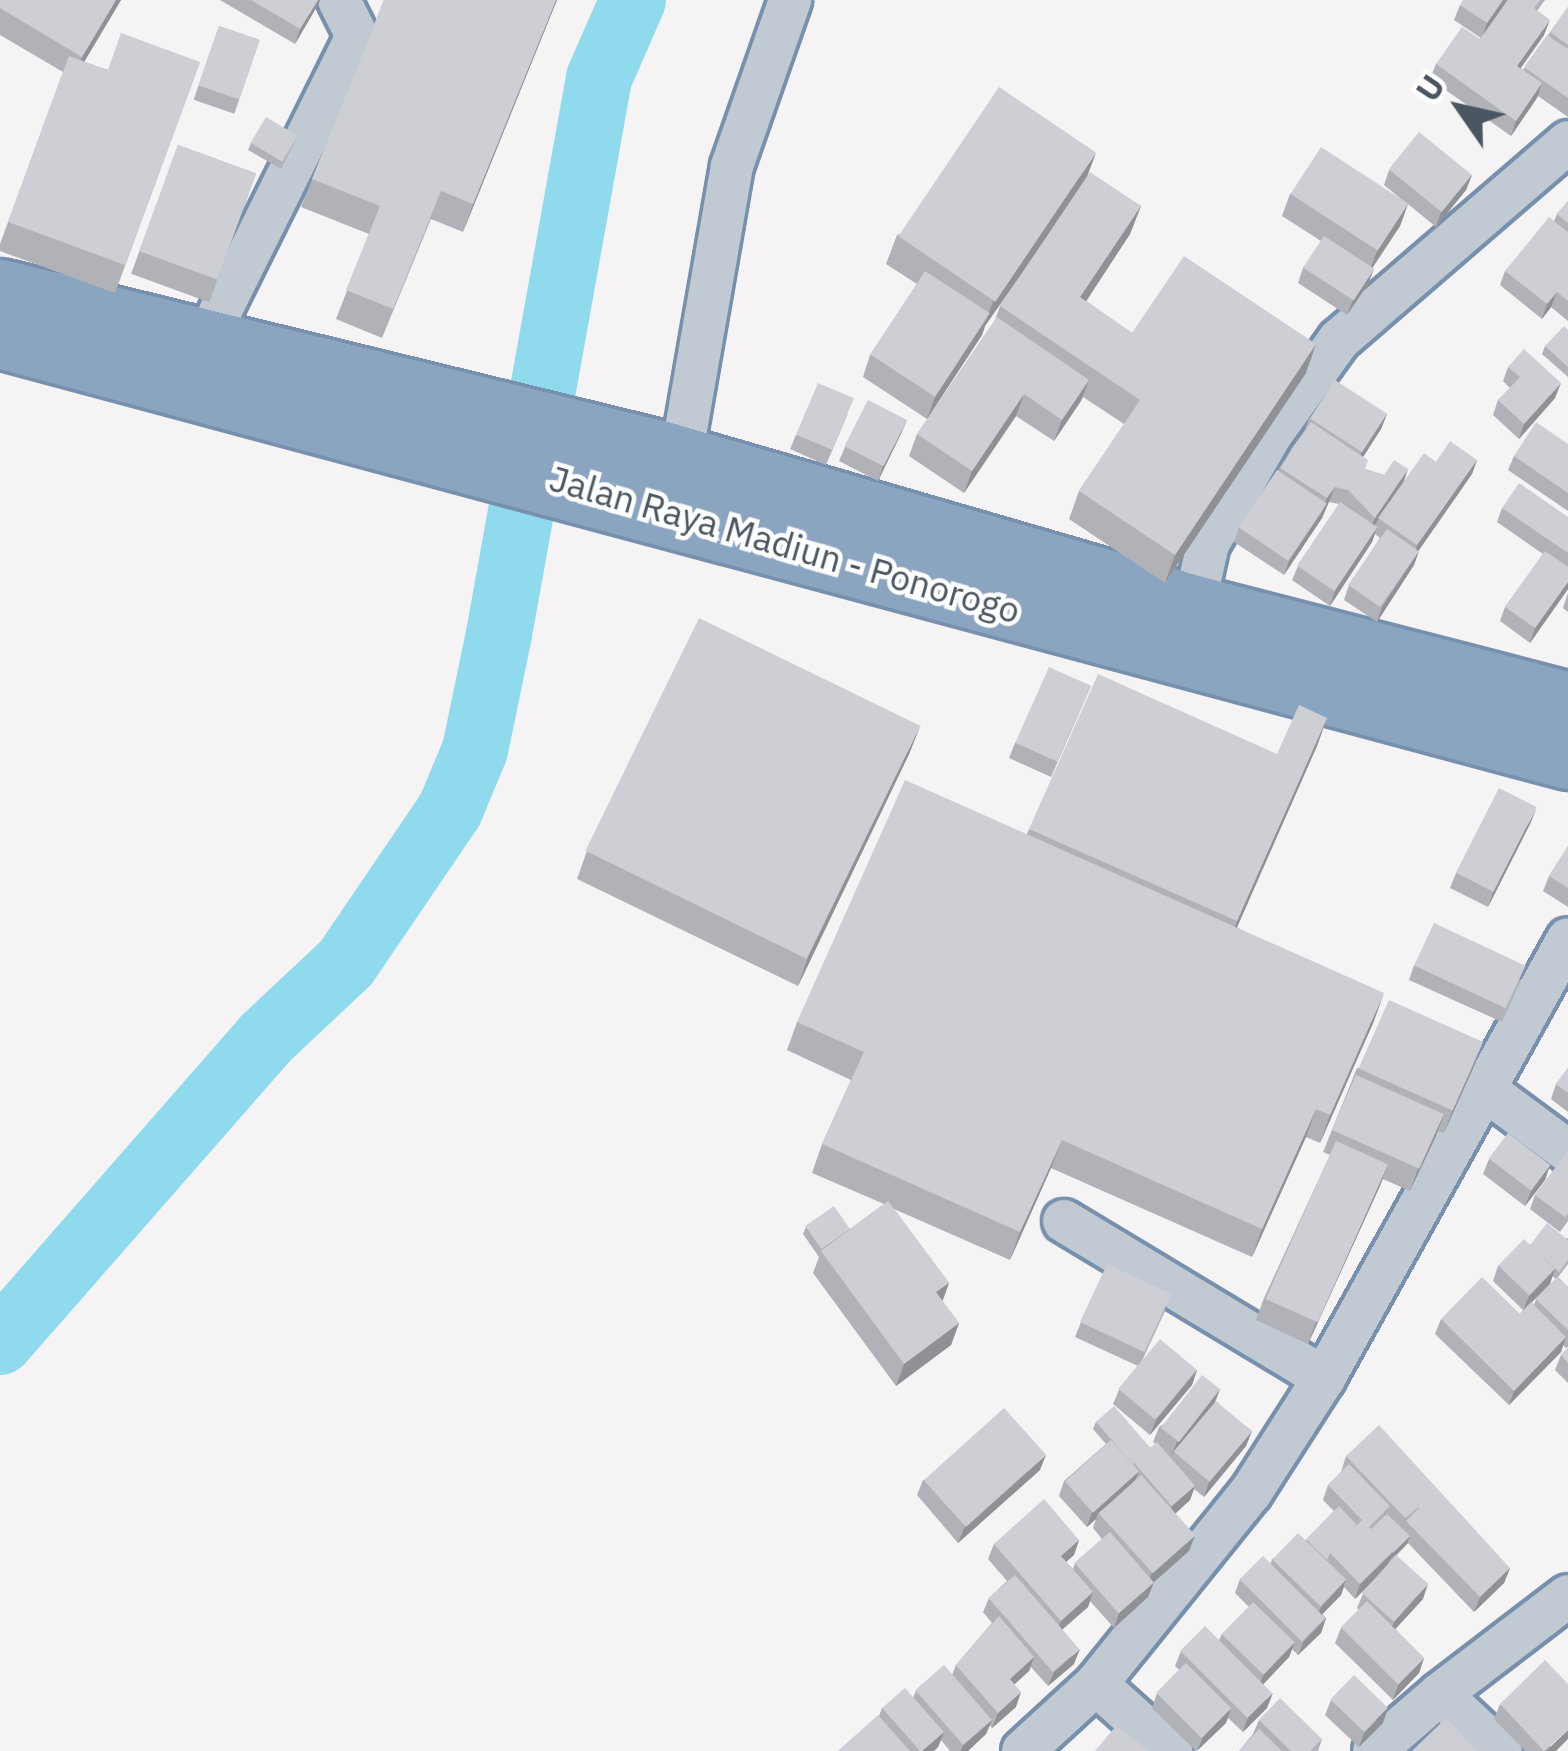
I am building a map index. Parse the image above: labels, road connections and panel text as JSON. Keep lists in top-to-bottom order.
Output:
{
  "streets": {
    "highway": ["Jalan Raya Madiun - Ponorogo"]
  },
  "north": "top left"
}
